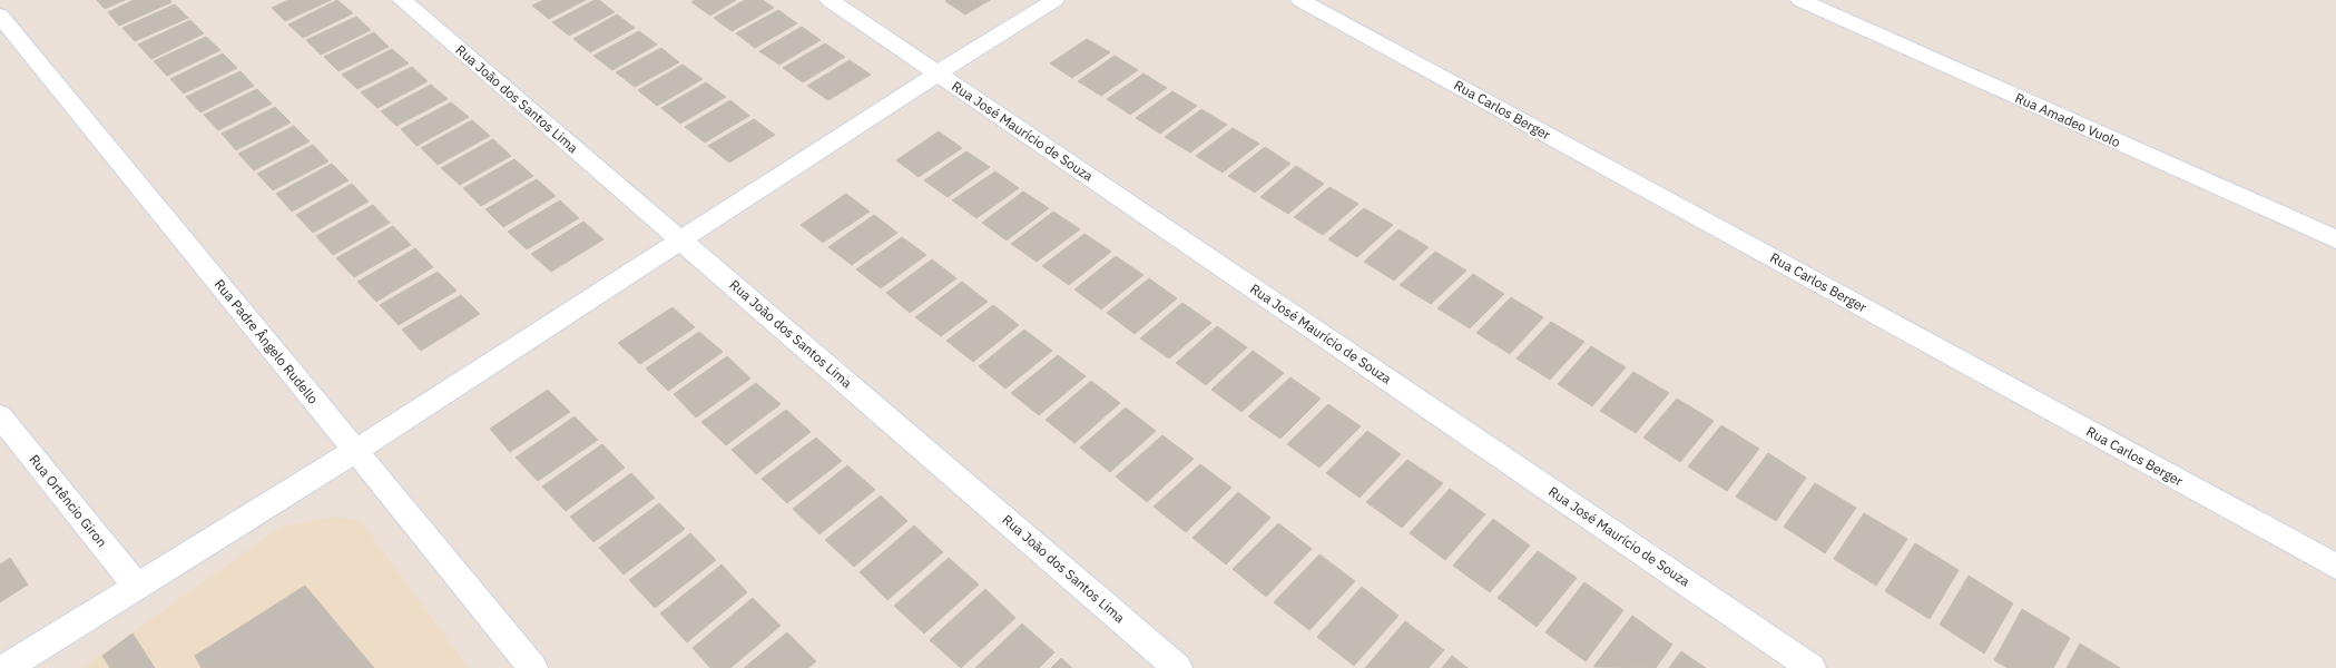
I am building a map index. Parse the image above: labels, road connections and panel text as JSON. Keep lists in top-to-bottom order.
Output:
{
  "streets": {
    "street": [
      "Rua João dos Santos Lima",
      "Rua Carlos Berger",
      "Rua Amadeo Vuolo",
      "Rua José Maurício de Souza",
      "Rua Padre Ângelo Rudello",
      "Rua Ortêncio Giron"
    ]
  }
}
